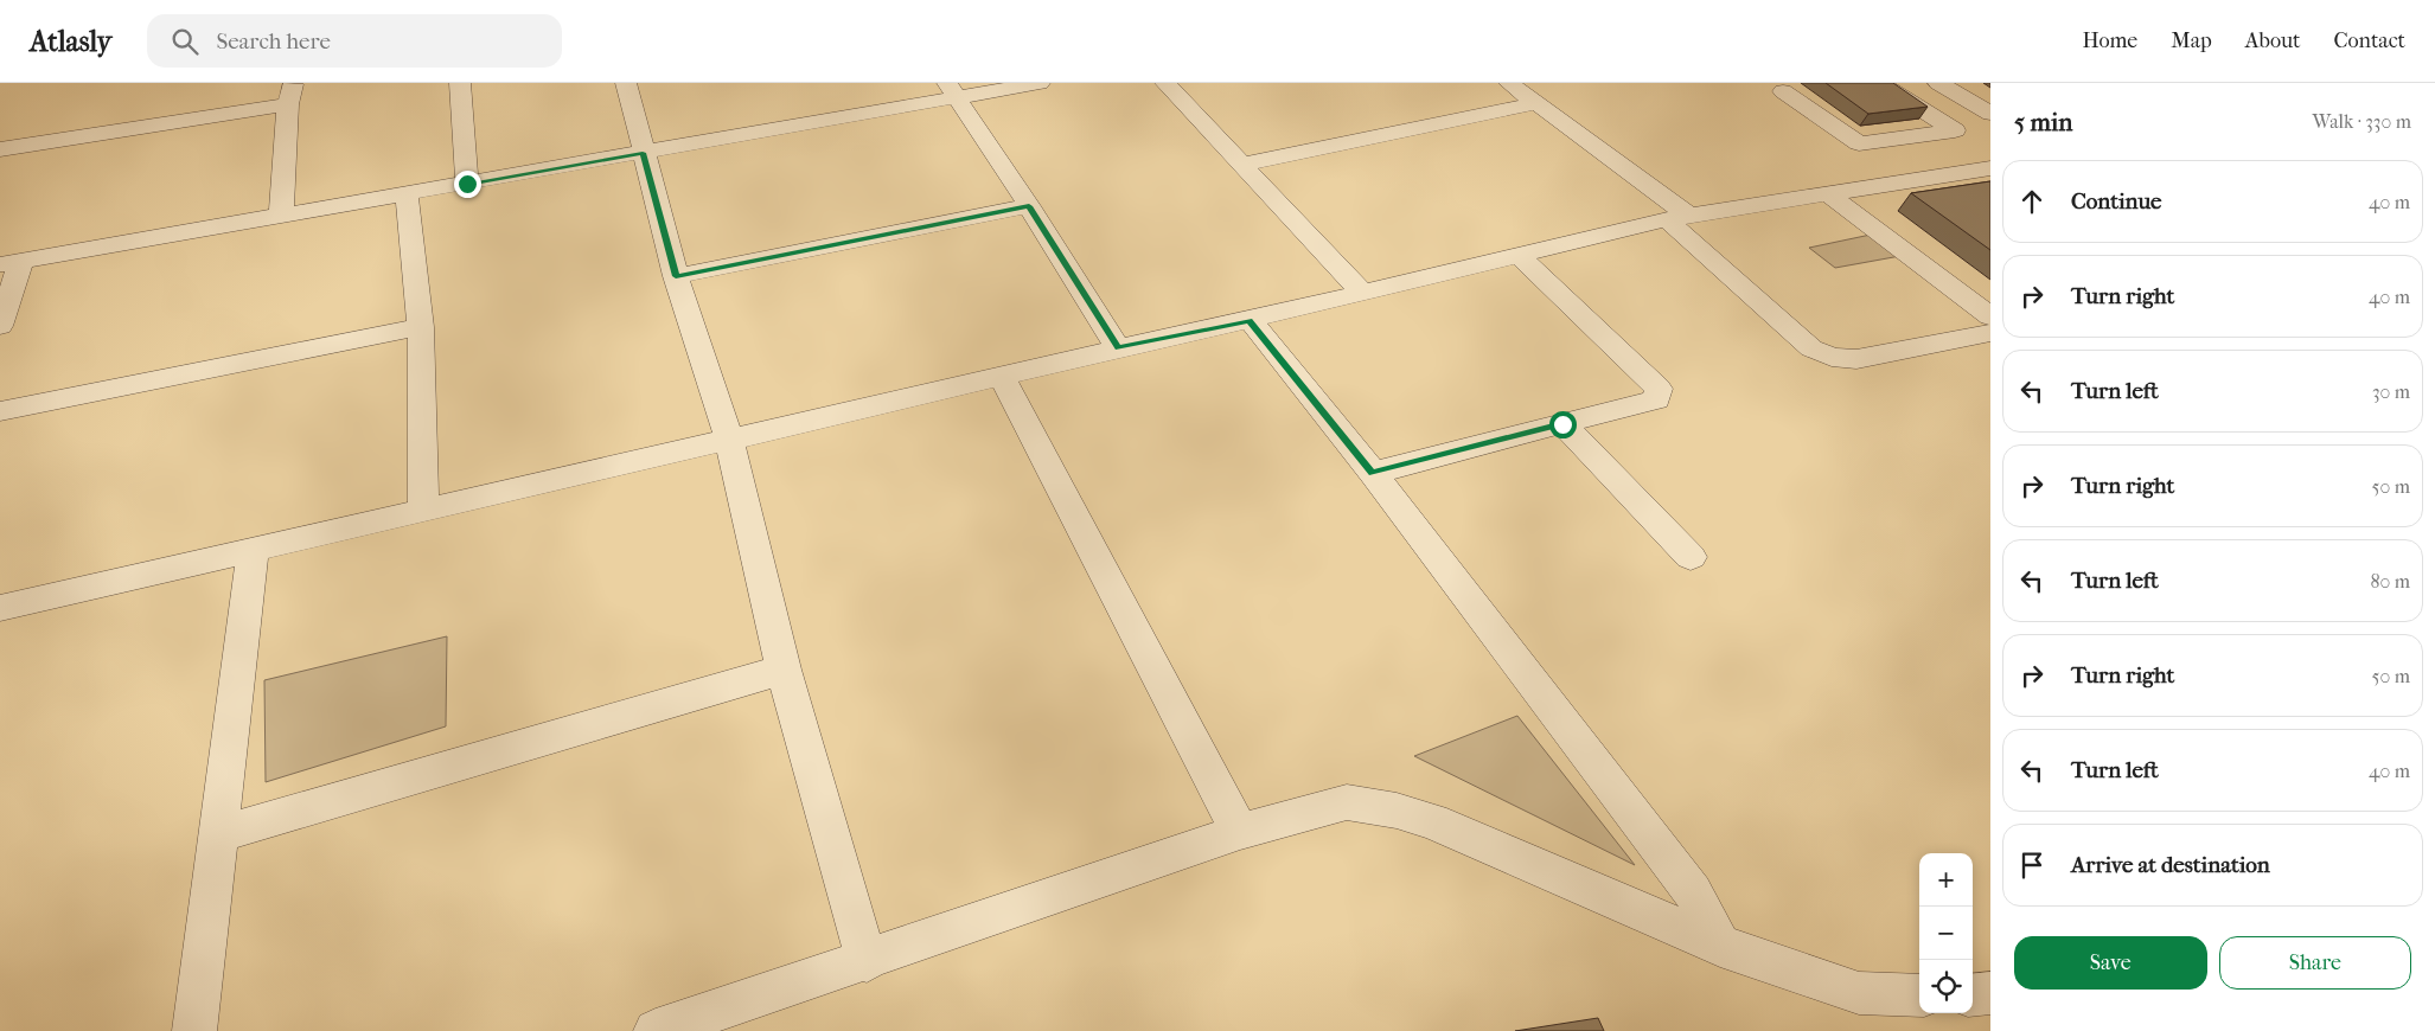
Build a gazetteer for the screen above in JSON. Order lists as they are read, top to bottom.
{
  "page": {
    "header": "Atlasly",
    "search": "Search here",
    "nav": [
      "Home",
      "Map",
      "About",
      "Contact"
    ],
    "heading": ["5 min", "Walk · 330 m"],
    "list": [
      ["Continue", "40 m"],
      ["Turn right", "40 m"],
      ["Turn left", "30 m"],
      ["Turn right", "50 m"],
      ["Turn left", "80 m"],
      ["Turn right", "50 m"],
      ["Turn left", "40 m"],
      "Arrive at destination"
    ],
    "map_buttons": ["+", "−"],
    "buttons": ["Save", "Share"]
  }
}
